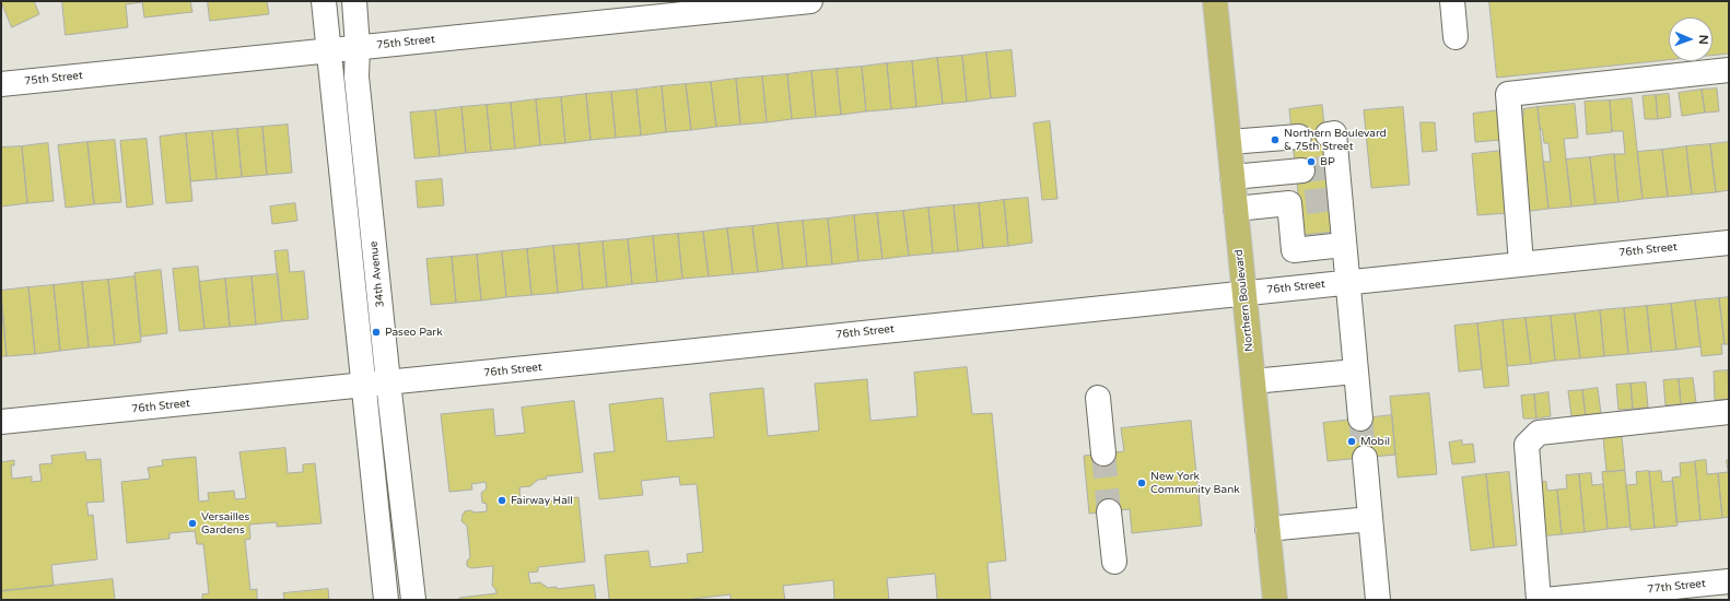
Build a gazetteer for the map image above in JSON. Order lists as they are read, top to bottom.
{
  "streets": {
    "main road": ["Northern Boulevard"],
    "street": [
      "75th Street",
      "76th Street",
      "34th Avenue",
      "77th Street"
    ]
  },
  "crossings": [
    ["75th Street", "34th Avenue"],
    ["76th Street", "34th Avenue"],
    ["76th Street", "Northern Boulevard"]
  ],
  "places": [
    "Northern Boulevard & 75th Street",
    "BP",
    "Paseo Park",
    "Mobil",
    "New York Community Bank",
    "Fairway Hall",
    "Versailles Gardens"
  ],
  "north": "right"
}
